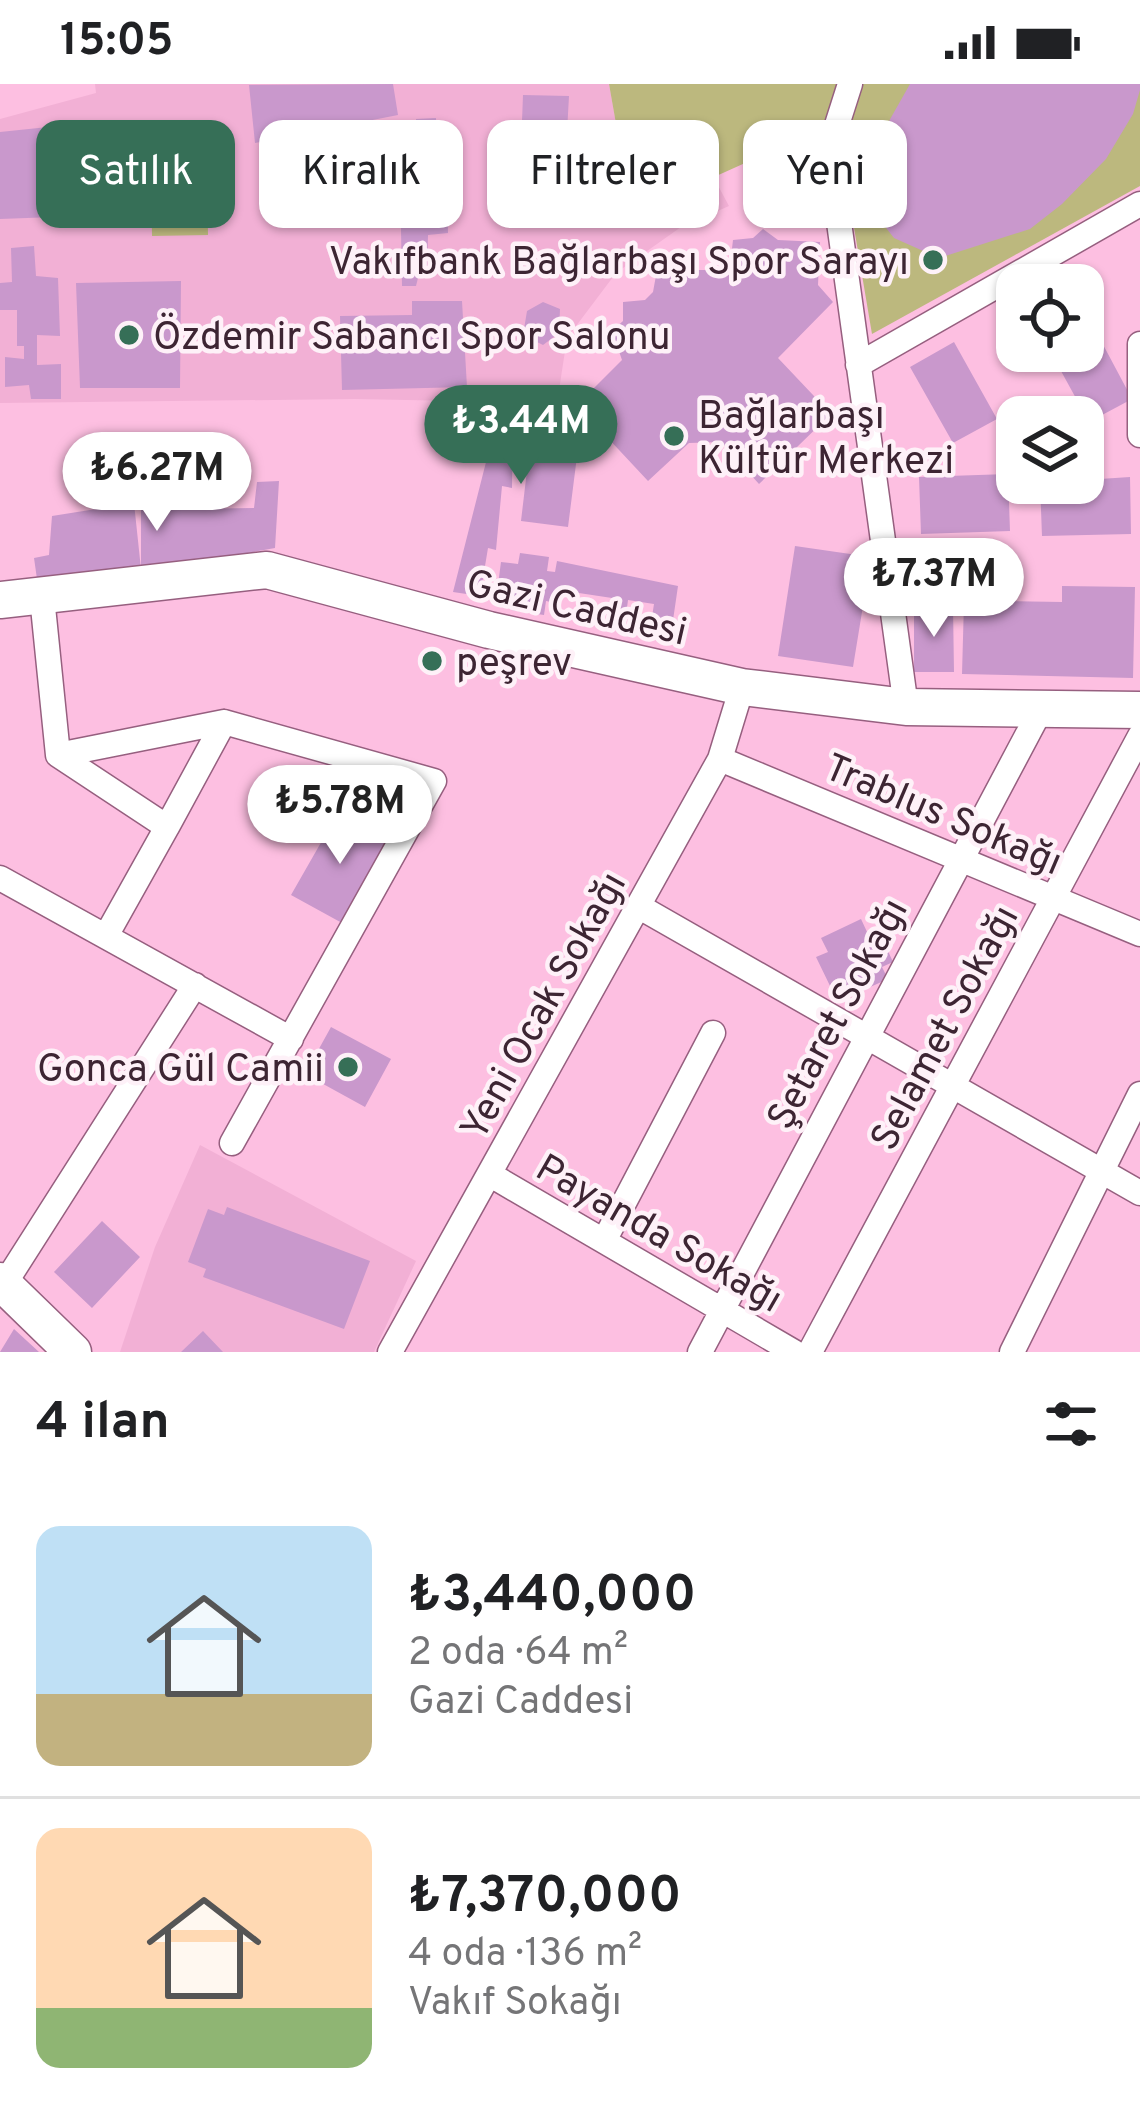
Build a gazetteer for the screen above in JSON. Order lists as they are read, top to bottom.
{
  "streets": {
    "street": [
      "Gazi Caddesi",
      "Trablus Sokağı",
      "Yeni Ocak Sokağı",
      "Şetaret Sokağı",
      "Selamet Sokağı",
      "Payanda Sokağı"
    ]
  },
  "crossings": [
    ["Gazi Caddesi", "Yeni Ocak Sokağı"],
    ["Gazi Caddesi", "Şetaret Sokağı"],
    ["Trablus Sokağı", "Yeni Ocak Sokağı"],
    ["Trablus Sokağı", "Şetaret Sokağı"],
    ["Trablus Sokağı", "Selamet Sokağı"],
    ["Yeni Ocak Sokağı", "Payanda Sokağı"],
    ["Şetaret Sokağı", "Payanda Sokağı"]
  ],
  "places": [
    "Vakıfbank Bağlarbaşı Spor Sarayı",
    "Özdemir Sabancı Spor Salonu",
    "Bağlarbaşı Kültür Merkezi",
    "peşrev",
    "Gonca Gül Camii"
  ],
  "page": {
    "status": "15:05",
    "chip": [
      "Satılık",
      "Kiralık",
      "Filtreler",
      "Yeni"
    ],
    "price": [
      "₺3.44M",
      "₺6.27M",
      "₺7.37M",
      "₺5.78M"
    ],
    "heading": "4 ilan",
    "list": [
      {
        "name": "₺3,440,000",
        "note": "2 oda · 64 m² · Gazi Caddesi"
      },
      {
        "name": "₺7,370,000",
        "note": "4 oda · 136 m² · Vakıf Sokağı"
      }
    ]
  }
}
